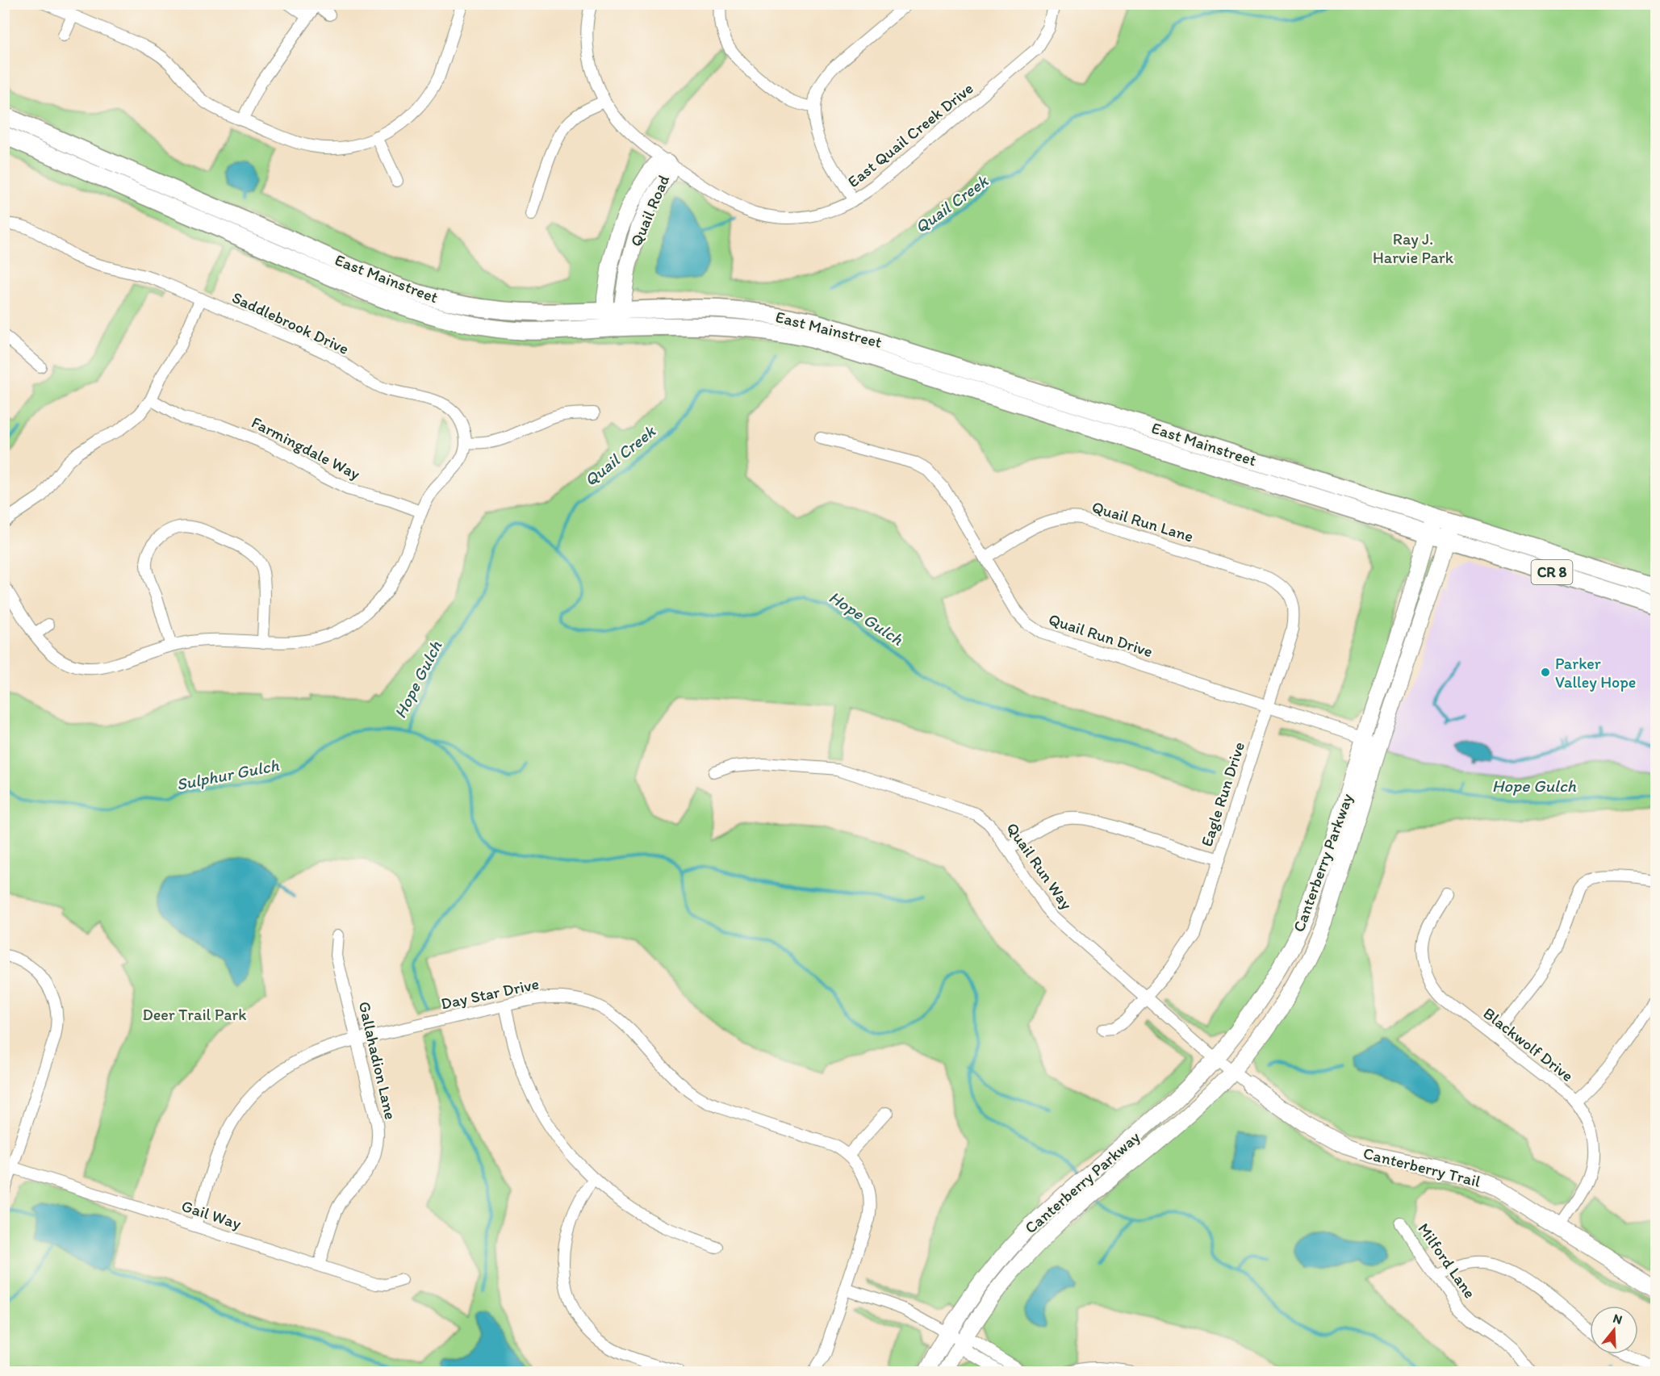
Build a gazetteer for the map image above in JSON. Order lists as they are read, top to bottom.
{
  "streets": {
    "main road": ["East Mainstreet", "CR 8"],
    "street": [
      "East Quail Creek Drive",
      "Quail Road",
      "Saddlebrook Drive",
      "Farmingdale Way",
      "Quail Run Lane",
      "Quail Run Drive",
      "Eagle Run Drive",
      "Canterberry Parkway",
      "Quail Run Way",
      "Day Star Drive",
      "Blackwolf Drive",
      "Gallahadion Lane",
      "Canterberry Trail",
      "Gail Way",
      "Milford Lane"
    ]
  },
  "crossings": [
    ["East Quail Creek Drive", "Quail Road"],
    ["Quail Road", "East Mainstreet"],
    ["East Mainstreet", "Canterberry Parkway"],
    ["Quail Run Lane", "Quail Run Drive"],
    ["Quail Run Lane", "Eagle Run Drive"],
    ["Quail Run Drive", "Eagle Run Drive"],
    ["Quail Run Drive", "Canterberry Parkway"],
    ["Eagle Run Drive", "Quail Run Way"],
    ["Canterberry Parkway", "Quail Run Way"],
    ["Canterberry Parkway", "Canterberry Trail"],
    ["Quail Run Way", "Canterberry Trail"],
    ["Day Star Drive", "Gallahadion Lane"],
    ["Day Star Drive", "Gail Way"],
    ["Blackwolf Drive", "Canterberry Trail"],
    ["Gallahadion Lane", "Gail Way"]
  ],
  "water": ["Quail Creek", "Hope Gulch", "Sulphur Gulch"],
  "parks": ["Ray J. Harvie Park", "Deer Trail Park"],
  "places": ["Parker Valley Hope"],
  "north": "top"
}
